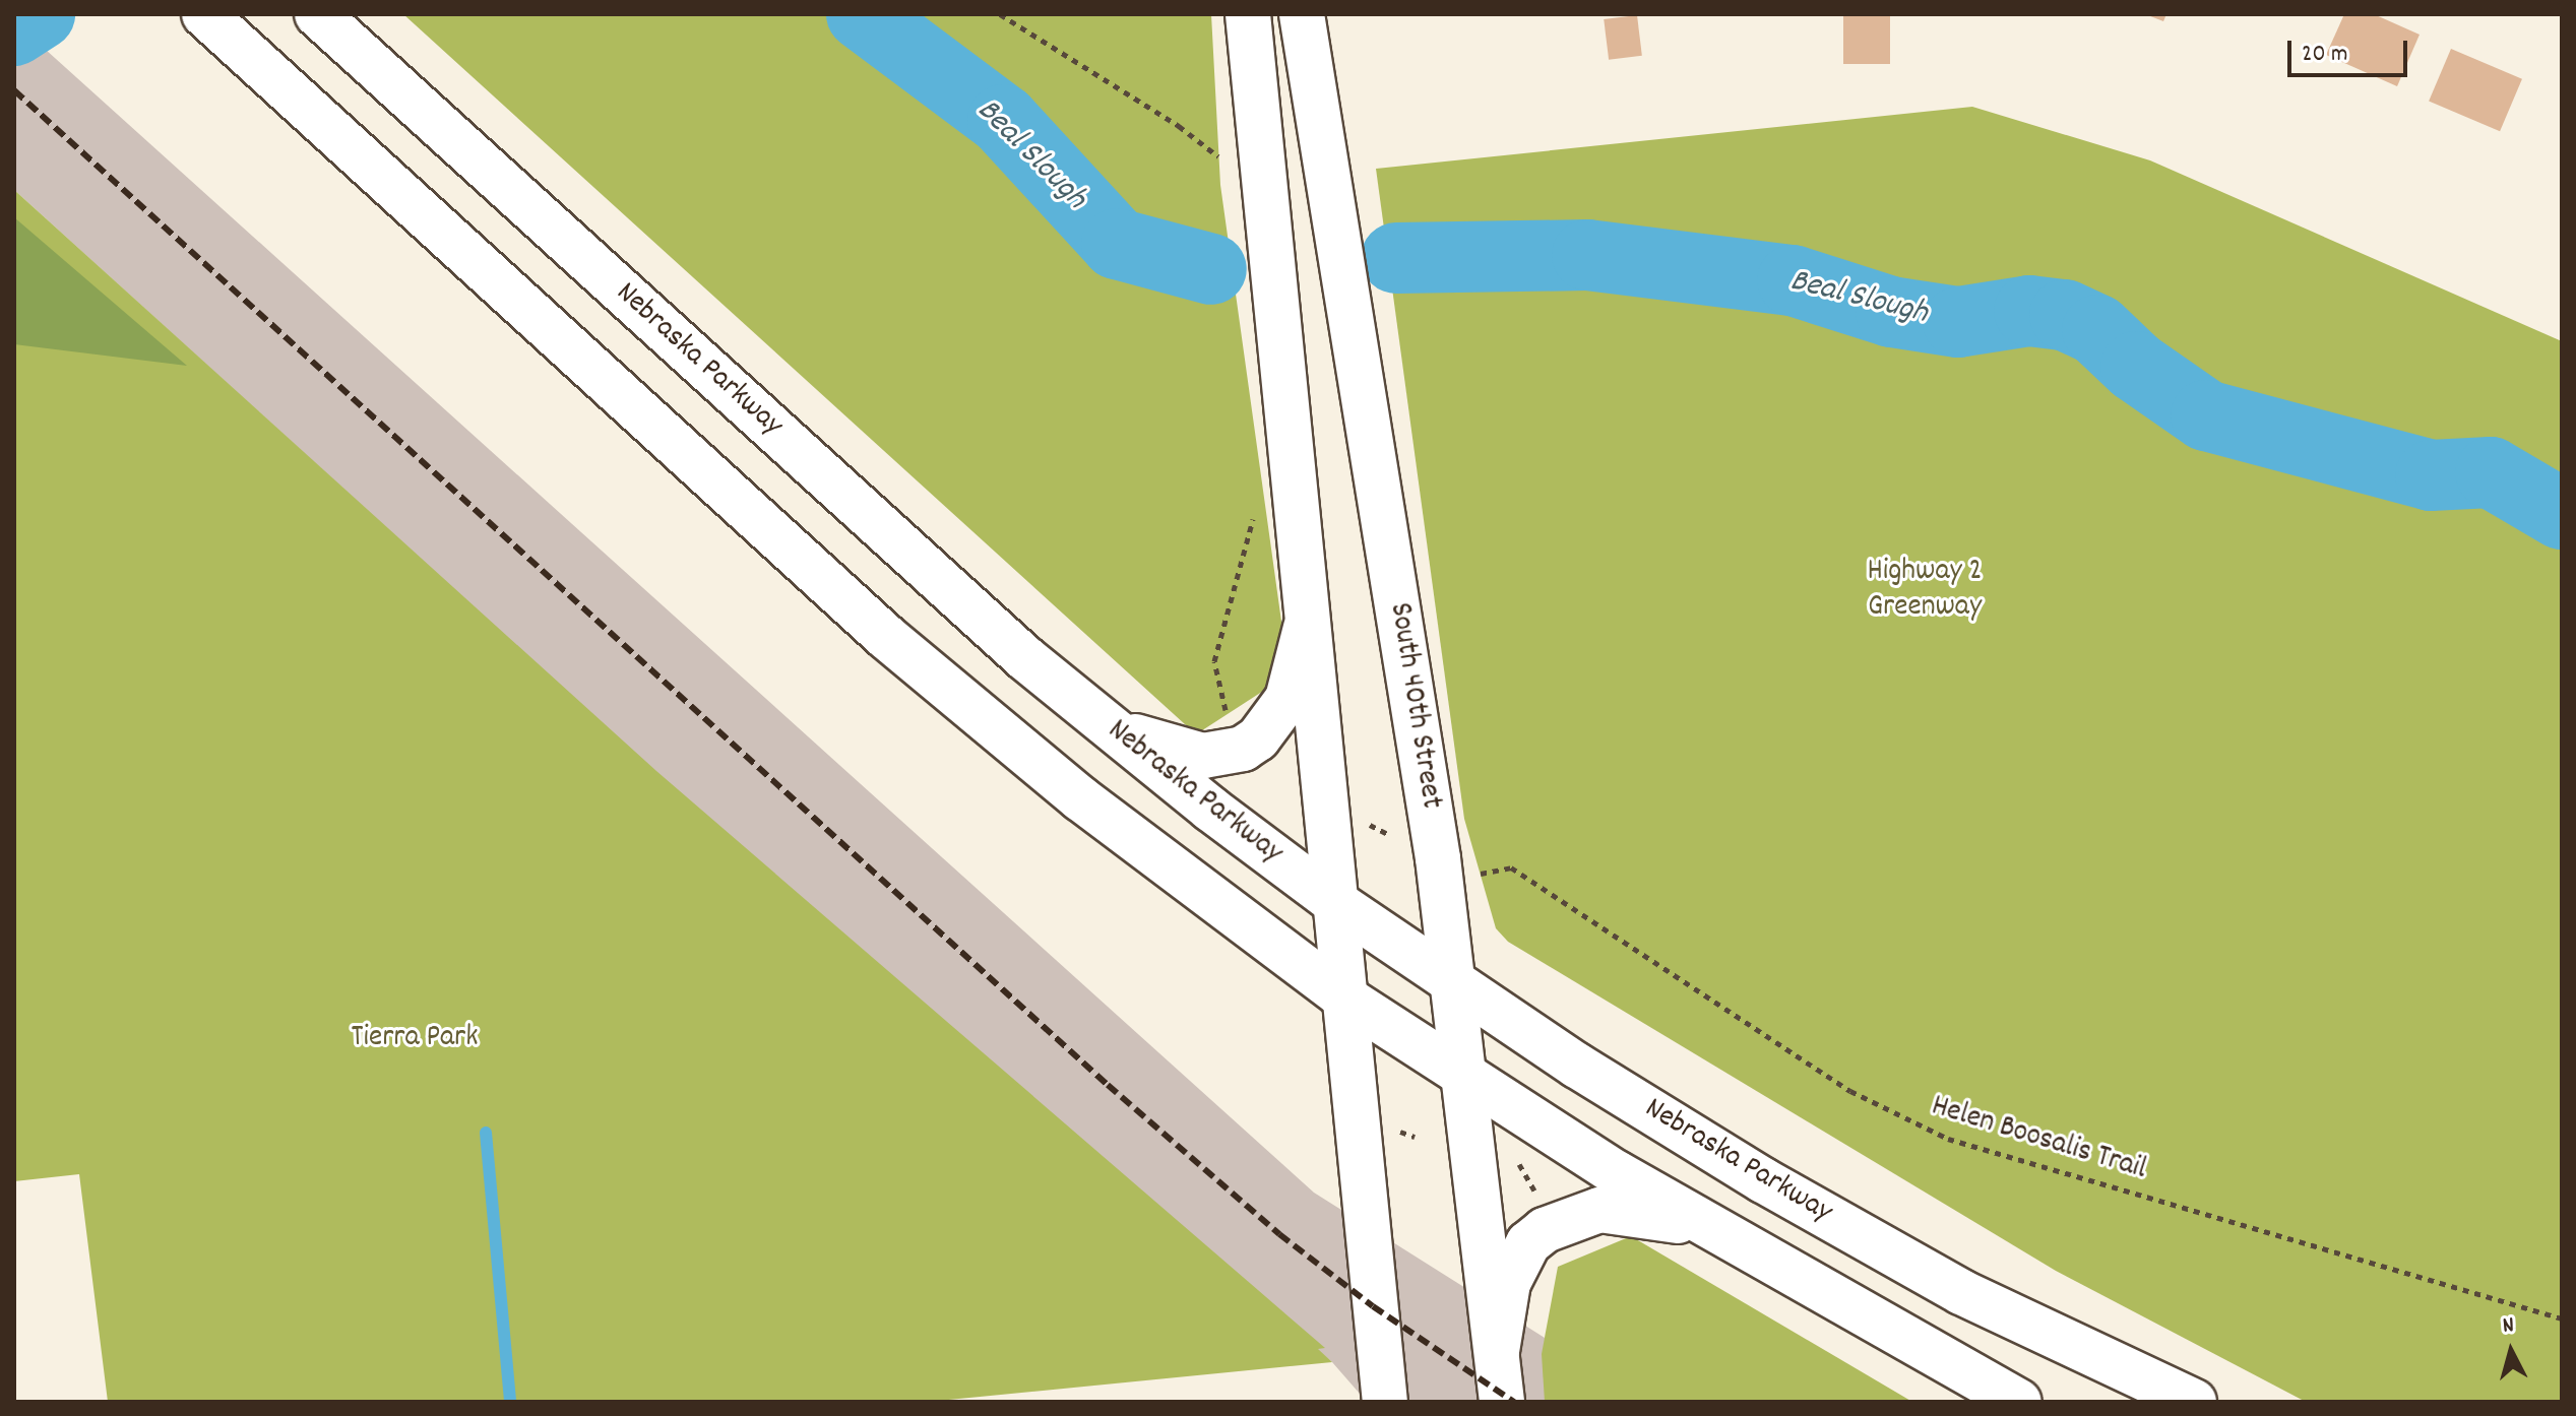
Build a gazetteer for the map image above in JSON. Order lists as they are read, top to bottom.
{
  "streets": {
    "main road": ["Nebraska Parkway", "South 40th Street"],
    "path": ["Helen Boosalis Trail"]
  },
  "crossings": [
    ["Nebraska Parkway", "South 40th Street"]
  ],
  "water": ["Beal Slough"],
  "parks": ["Highway 2 Greenway", "Tierra Park"],
  "scale_bar": "20 m",
  "north": "top"
}
